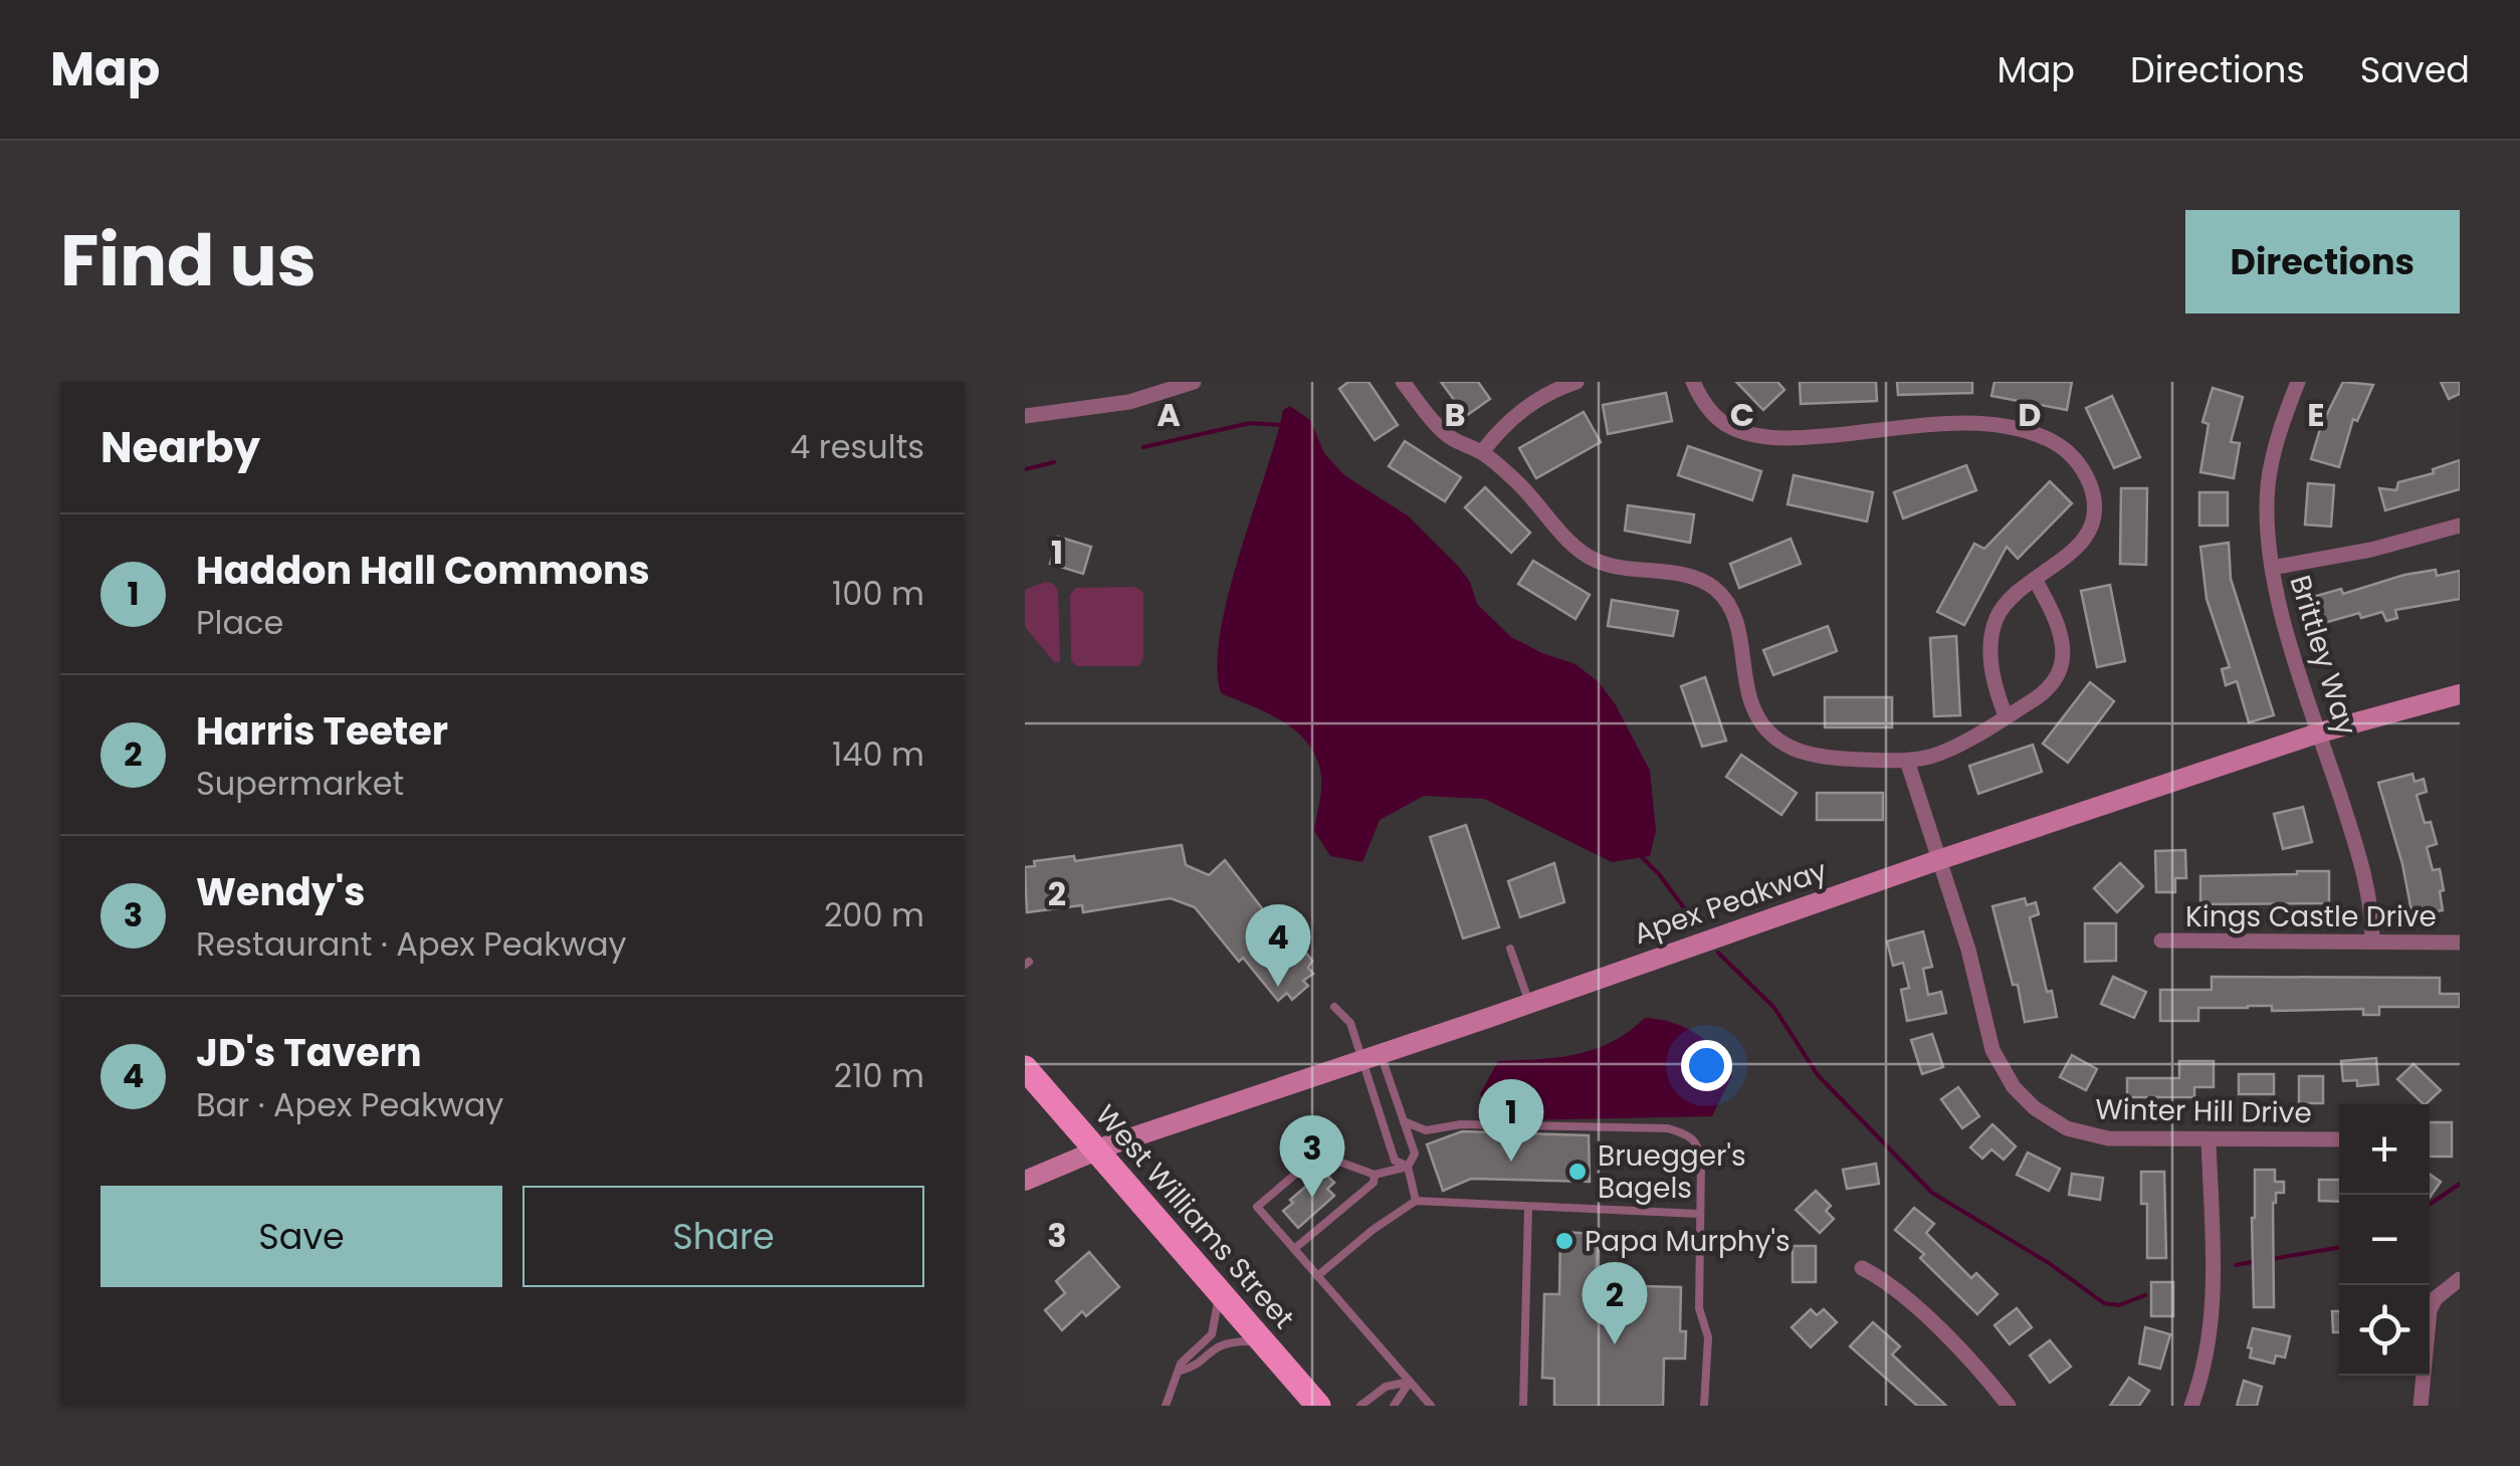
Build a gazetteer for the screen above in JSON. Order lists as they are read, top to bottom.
{
  "streets": {
    "main road": ["Apex Peakway", "West Williams Street"],
    "street": ["Brittley Way", "Kings Castle Drive", "Winter Hill Drive"]
  },
  "crossings": [
    ["Brittley Way", "Apex Peakway"],
    ["Brittley Way", "Kings Castle Drive"],
    ["Apex Peakway", "Winter Hill Drive"],
    ["Apex Peakway", "West Williams Street"]
  ],
  "places": ["Bruegger's Bagels", "Papa Murphy's"],
  "page": {
    "header": "Map",
    "nav": ["Map", "Directions", "Saved"],
    "title": "Find us",
    "buttons": [
      "Directions",
      ["Save", "Share"]
    ],
    "heading": ["Nearby", "4 results"],
    "list": [
      {
        "mark": "1",
        "name": "Haddon Hall Commons",
        "note": "Place",
        "value": "100 m"
      },
      {
        "mark": "2",
        "name": "Harris Teeter",
        "note": "Supermarket",
        "value": "140 m"
      },
      {
        "mark": "3",
        "name": "Wendy's",
        "note": "Restaurant · Apex Peakway",
        "value": "200 m"
      },
      {
        "mark": "4",
        "name": "JD's Tavern",
        "note": "Bar · Apex Peakway",
        "value": "210 m"
      }
    ],
    "pins": [
      "4",
      "1",
      "3",
      "2"
    ],
    "map_buttons": ["+", "−"]
  },
  "grid": {
    "columns": [
      "A",
      "B",
      "C",
      "D",
      "E"
    ],
    "rows": ["1", "2", "3"]
  }
}
